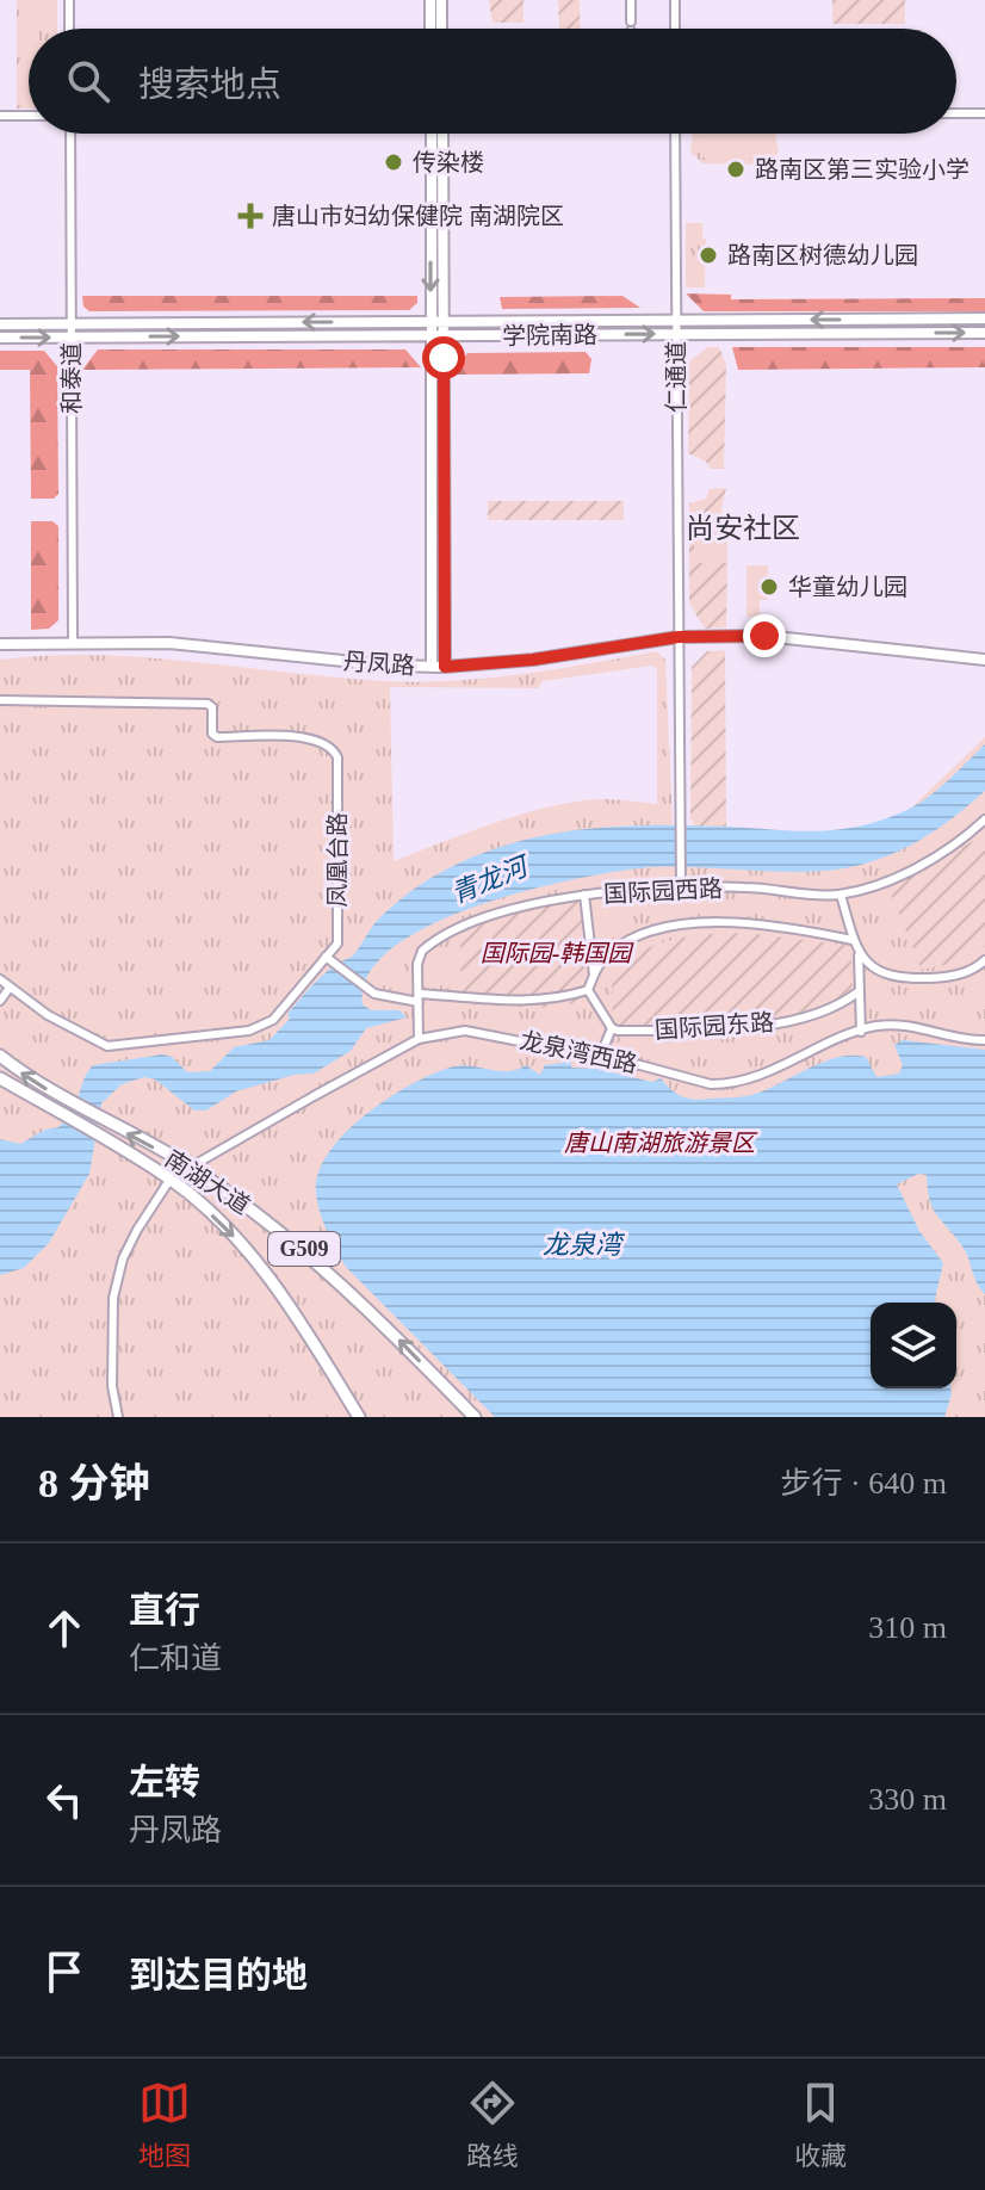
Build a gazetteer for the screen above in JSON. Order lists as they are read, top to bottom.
{
  "streets": {
    "highway": ["南湖大道", "G509"],
    "main road": ["学院南路", "丹凤路"],
    "street": [
      "仁通道",
      "和泰道",
      "凤凰台路",
      "国际园西路",
      "国际园东路",
      "龙泉湾西路"
    ]
  },
  "crossings": [
    ["学院南路", "仁通道"],
    ["学院南路", "和泰道"],
    ["仁通道", "丹凤路"],
    ["仁通道", "国际园西路"],
    ["和泰道", "丹凤路"],
    ["国际园西路", "龙泉湾西路"],
    ["龙泉湾西路", "南湖大道"]
  ],
  "districts": ["尚安社区"],
  "water": ["青龙河", "龙泉湾"],
  "parks": ["国际园-韩国园", "唐山南湖旅游景区"],
  "places": {
    "other": [
      "传染楼",
      "路南区第三实验小学",
      "路南区树德幼儿园",
      "华童幼儿园"
    ],
    "health": ["唐山市妇幼保健院 南湖院区"]
  },
  "page": {
    "search": "搜索地点",
    "heading": ["8 分钟", "步行 · 640 m"],
    "list": [
      ["直行", "仁和道", "310 m"],
      ["左转", "丹凤路", "330 m"],
      "到达目的地"
    ],
    "nav": ["地图", "路线", "收藏"]
  }
}
